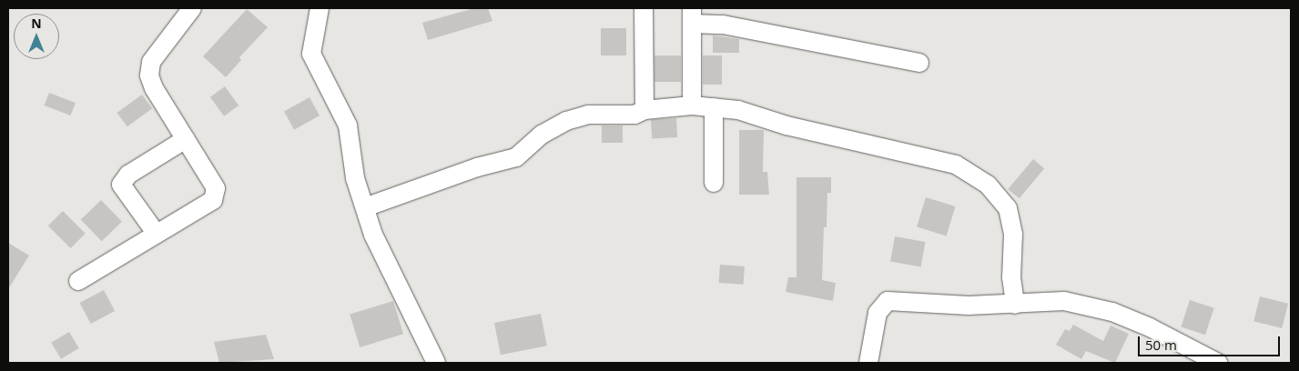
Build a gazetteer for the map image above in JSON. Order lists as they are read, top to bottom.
{
  "scale_bar": "50 m",
  "north": "top"
}
